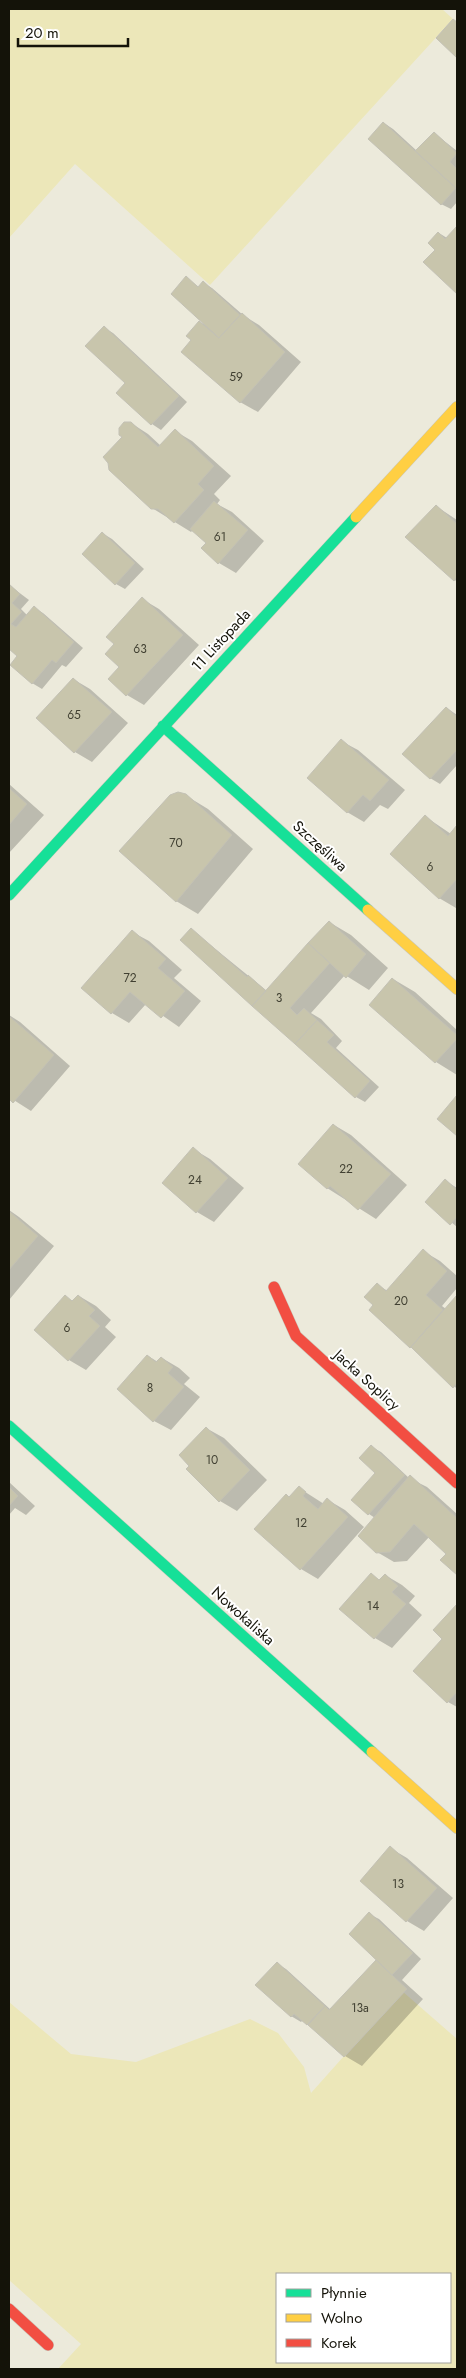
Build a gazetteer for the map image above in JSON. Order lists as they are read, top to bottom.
{
  "streets": {
    "street": [
      "11 Listopada",
      "Szczęśliwa",
      "Jacka Soplicy",
      "Nowokaliska"
    ]
  },
  "crossings": [
    ["11 Listopada", "Szczęśliwa"]
  ],
  "house_numbers": [
    "59",
    "61",
    "63",
    "65",
    "70",
    "6",
    "72",
    "3",
    "22",
    "24",
    "20",
    "6",
    "8",
    "10",
    "12",
    "14",
    "13",
    "13a"
  ],
  "legend": ["Płynnie", "Wolno", "Korek"],
  "scale_bar": "20 m"
}
